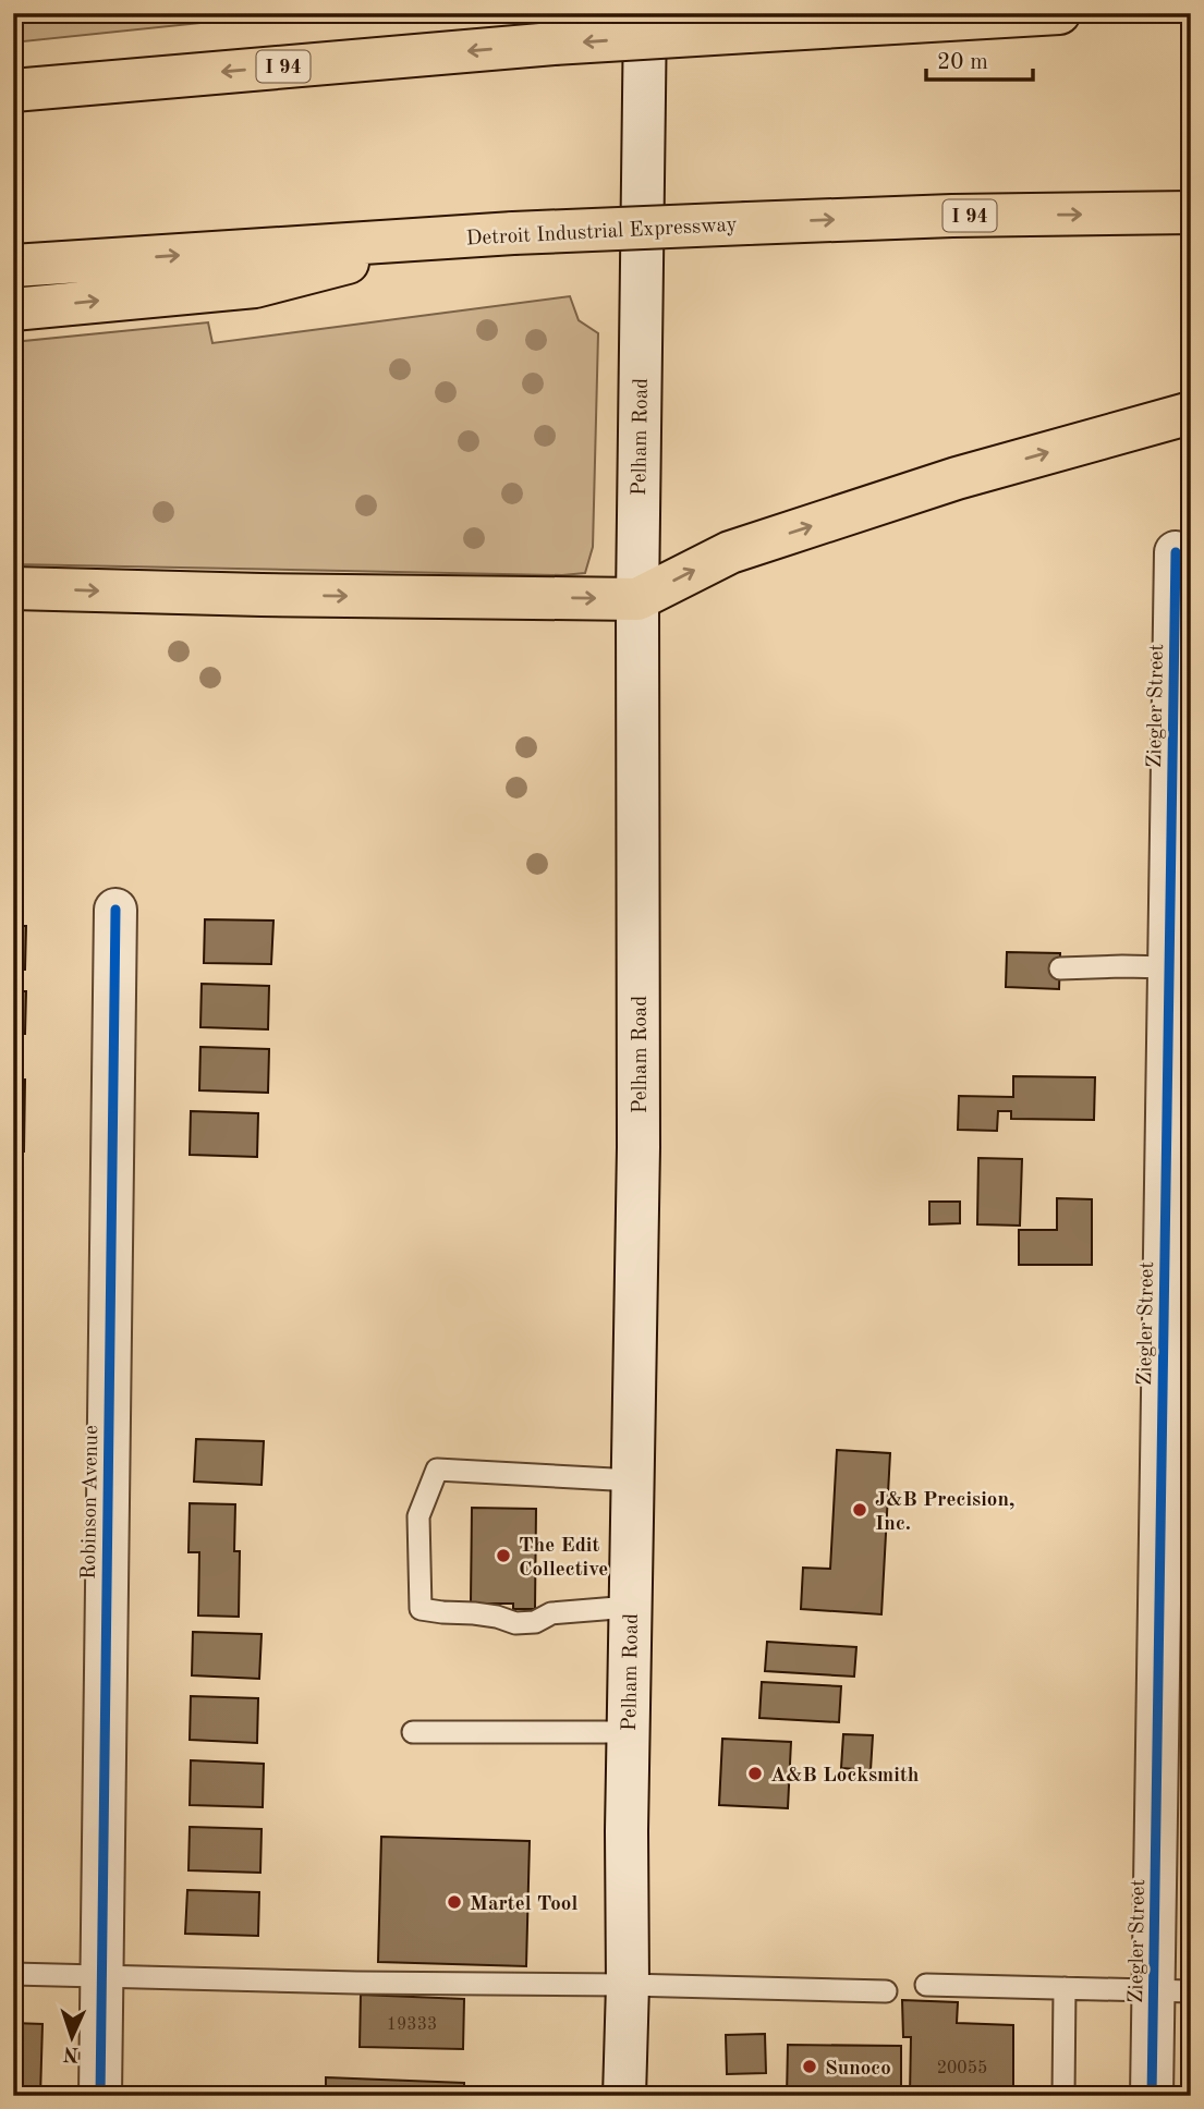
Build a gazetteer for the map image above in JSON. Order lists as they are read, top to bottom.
{
  "streets": {
    "highway": ["I 94", "Detroit Industrial Expressway"],
    "street": ["Pelham Road", "Ziegler Street", "Robinson Avenue"]
  },
  "places": [
    "J&B Precision, Inc.",
    "The Edit Collective",
    "A&B Locksmith",
    "Martel Tool",
    "Sunoco"
  ],
  "house_numbers": ["19333", "20055"],
  "scale_bar": "20 m",
  "north": "bottom"
}
